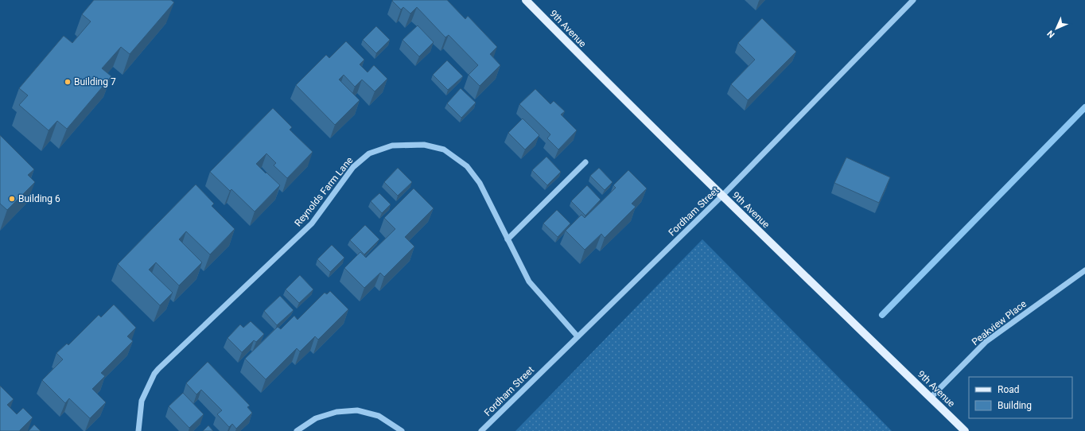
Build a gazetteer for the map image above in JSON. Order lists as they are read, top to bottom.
{
  "streets": {
    "main road": ["9th Avenue"],
    "street": ["Reynolds Farm Lane", "Fordham Street", "Peakview Place"]
  },
  "crossings": [
    ["9th Avenue", "Fordham Street"],
    ["9th Avenue", "Peakview Place"],
    ["Reynolds Farm Lane", "Fordham Street"]
  ],
  "places": ["Building 7", "Building 6"],
  "legend": ["Road", "Building"],
  "north": "bottom left"
}
